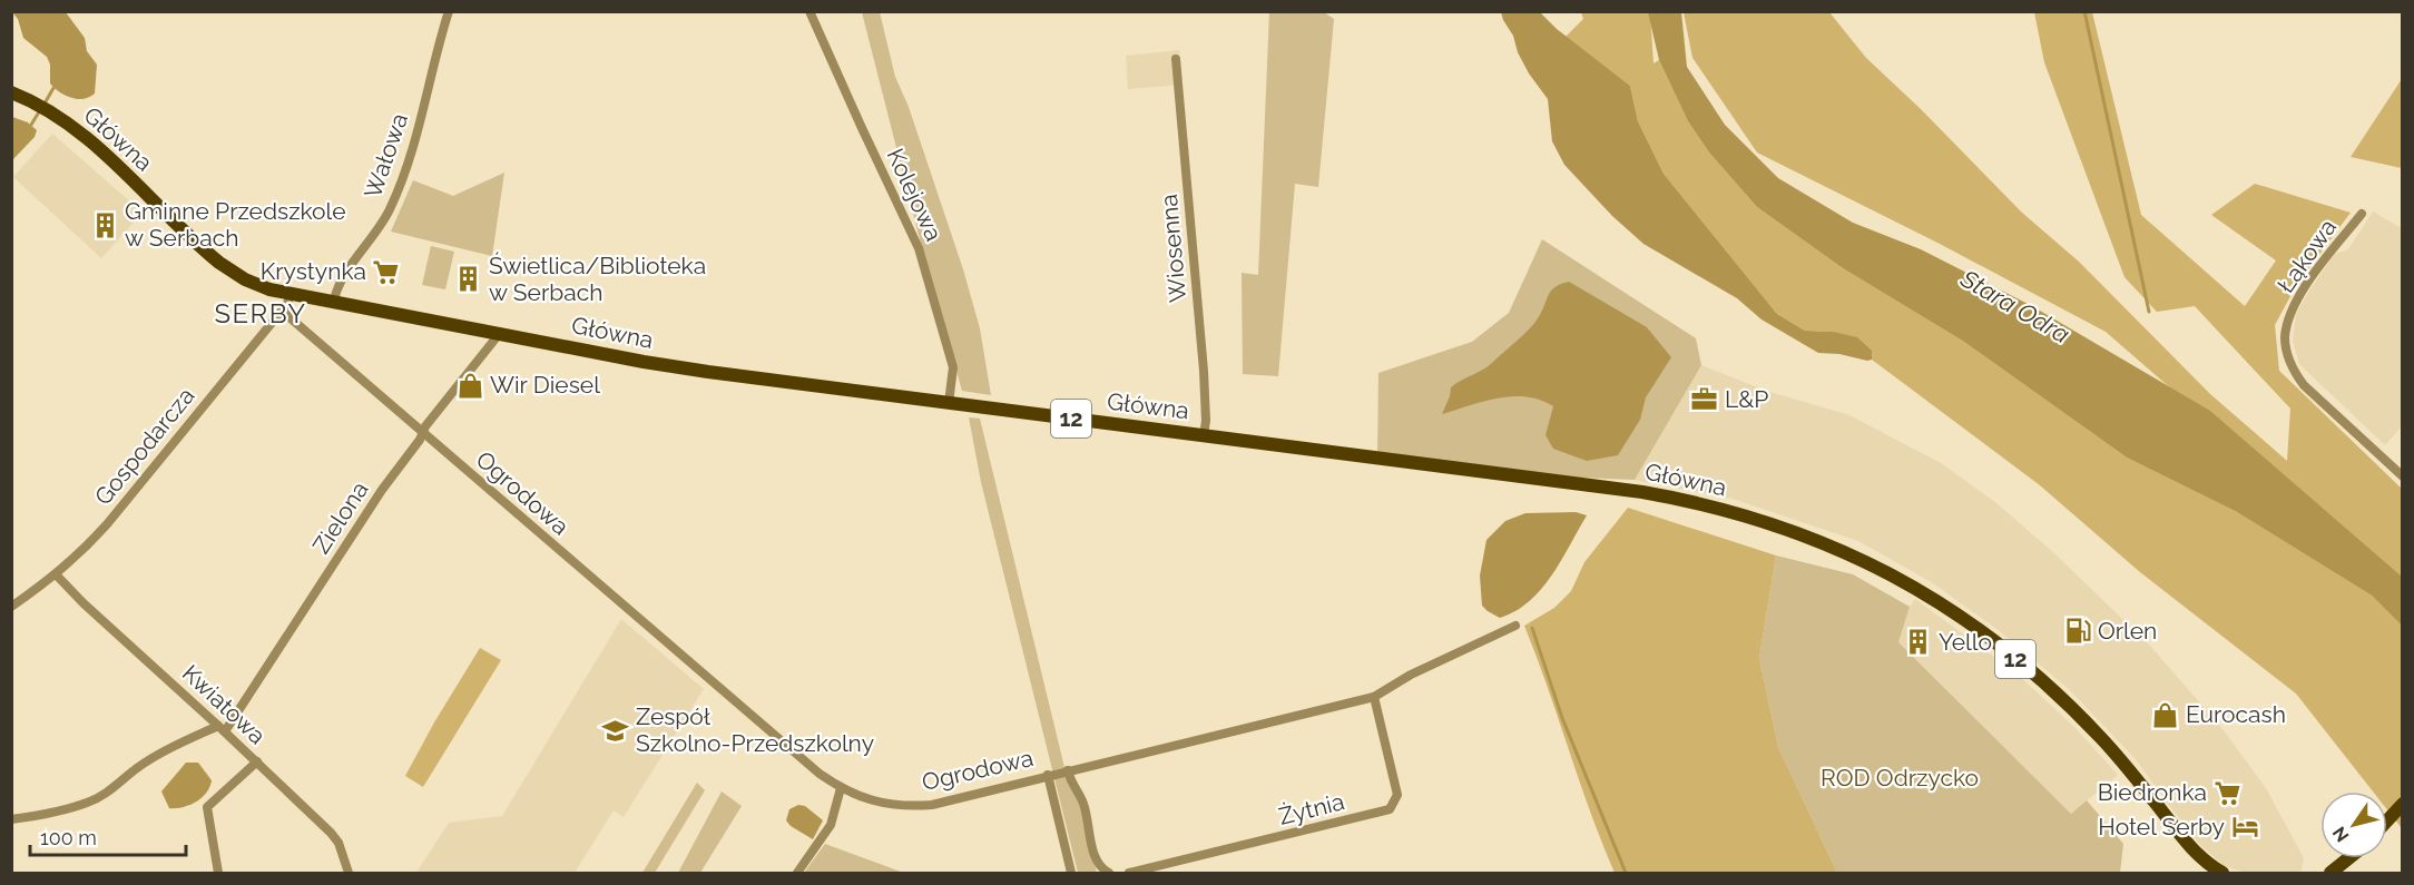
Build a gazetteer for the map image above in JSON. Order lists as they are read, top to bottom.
{
  "streets": {
    "main road": ["Główna", "12"],
    "street": [
      "Wałowa",
      "Kolejowa",
      "Wiosenna",
      "Łąkowa",
      "Gospodarcza",
      "Ogrodowa",
      "Zielona",
      "Kwiatowa",
      "Żytnia"
    ]
  },
  "crossings": [
    ["Główna", "Wałowa"],
    ["Główna", "Kolejowa"],
    ["Główna", "Wiosenna"],
    ["Główna", "Gospodarcza"],
    ["Główna", "Zielona"],
    ["Gospodarcza", "Ogrodowa"],
    ["Gospodarcza", "Kwiatowa"],
    ["Ogrodowa", "Zielona"],
    ["Ogrodowa", "Żytnia"],
    ["Zielona", "Kwiatowa"]
  ],
  "districts": ["SERBY"],
  "water": ["Stara Odra"],
  "parks": ["ROD Odrzycko"],
  "places": {
    "building": ["Gminne Przedszkole w Serbach", "Świetlica/Biblioteka w Serbach", "Yello"],
    "supermarket": ["Krystynka", "Biedronka"],
    "shop": ["Wir Diesel", "Eurocash"],
    "office": ["L&P"],
    "fuel station": ["Orlen"],
    "school or university": ["Zespół Szkolno-Przedszkolny"],
    "hotel": ["Hotel Serby"]
  },
  "scale_bar": "100 m",
  "north": "bottom left"
}
